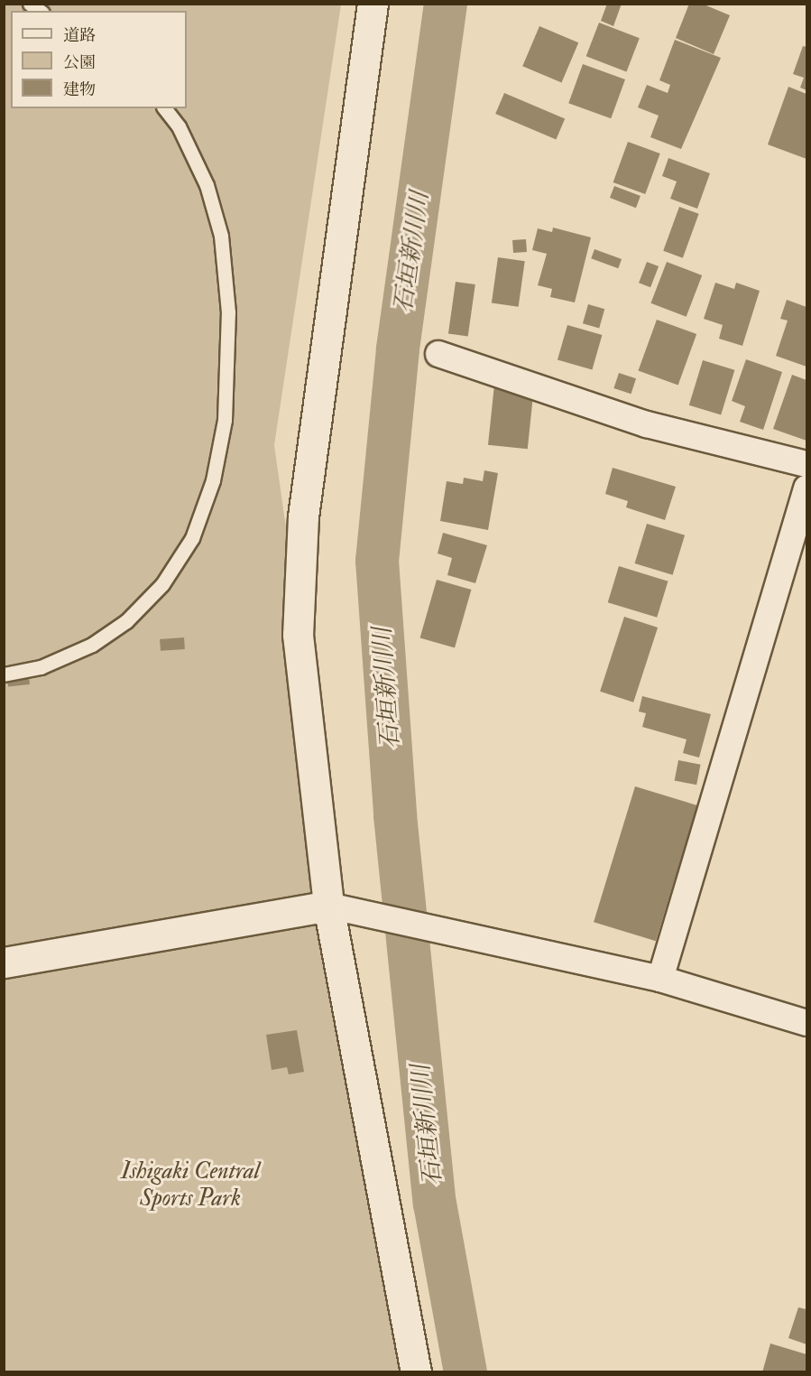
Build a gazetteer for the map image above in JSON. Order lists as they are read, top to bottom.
{
  "water": ["石垣新川川"],
  "parks": ["Ishigaki Central Sports Park"],
  "legend": ["道路", "公園", "建物"]
}
